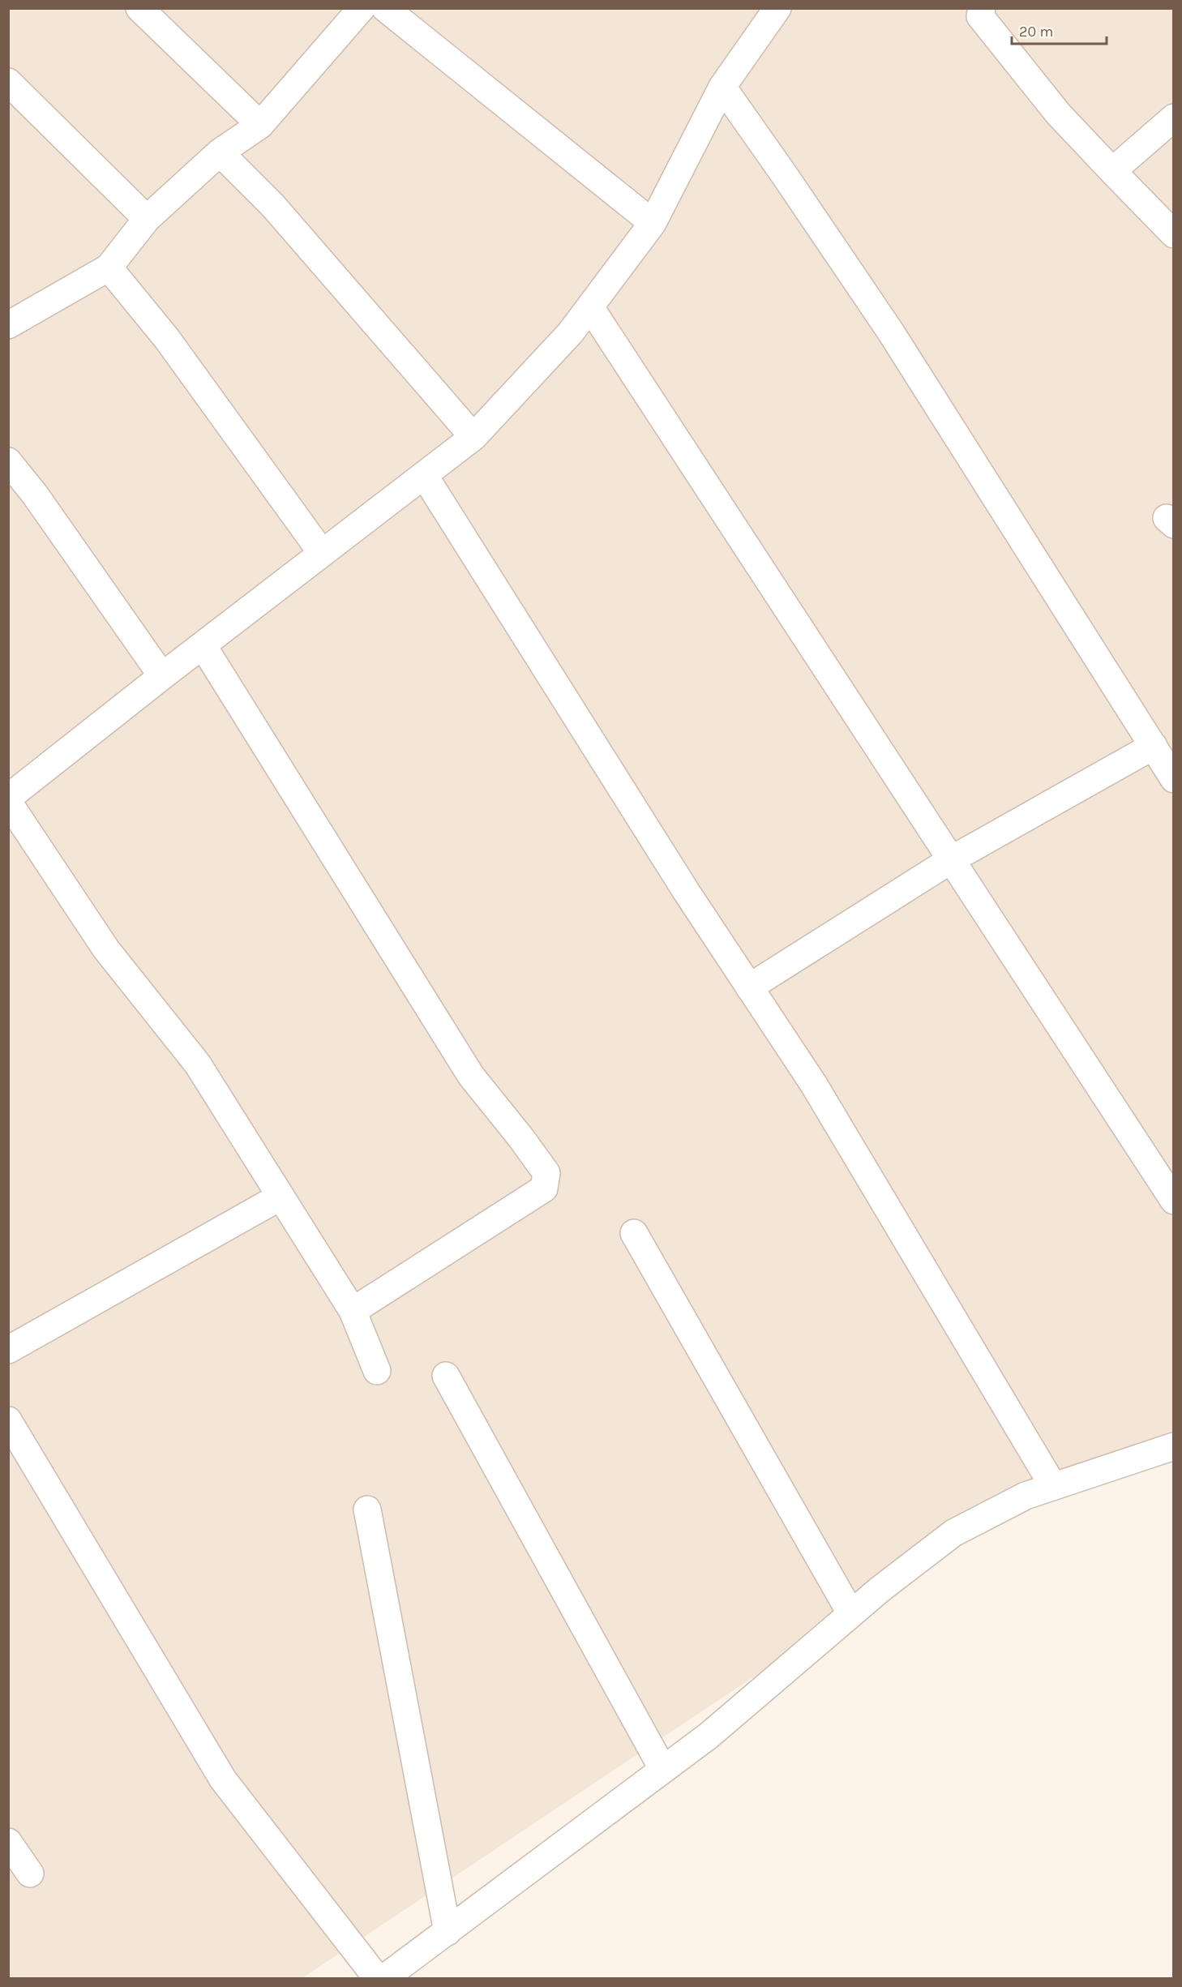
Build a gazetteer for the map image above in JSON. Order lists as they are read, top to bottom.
{
  "scale_bar": "20 m"
}
